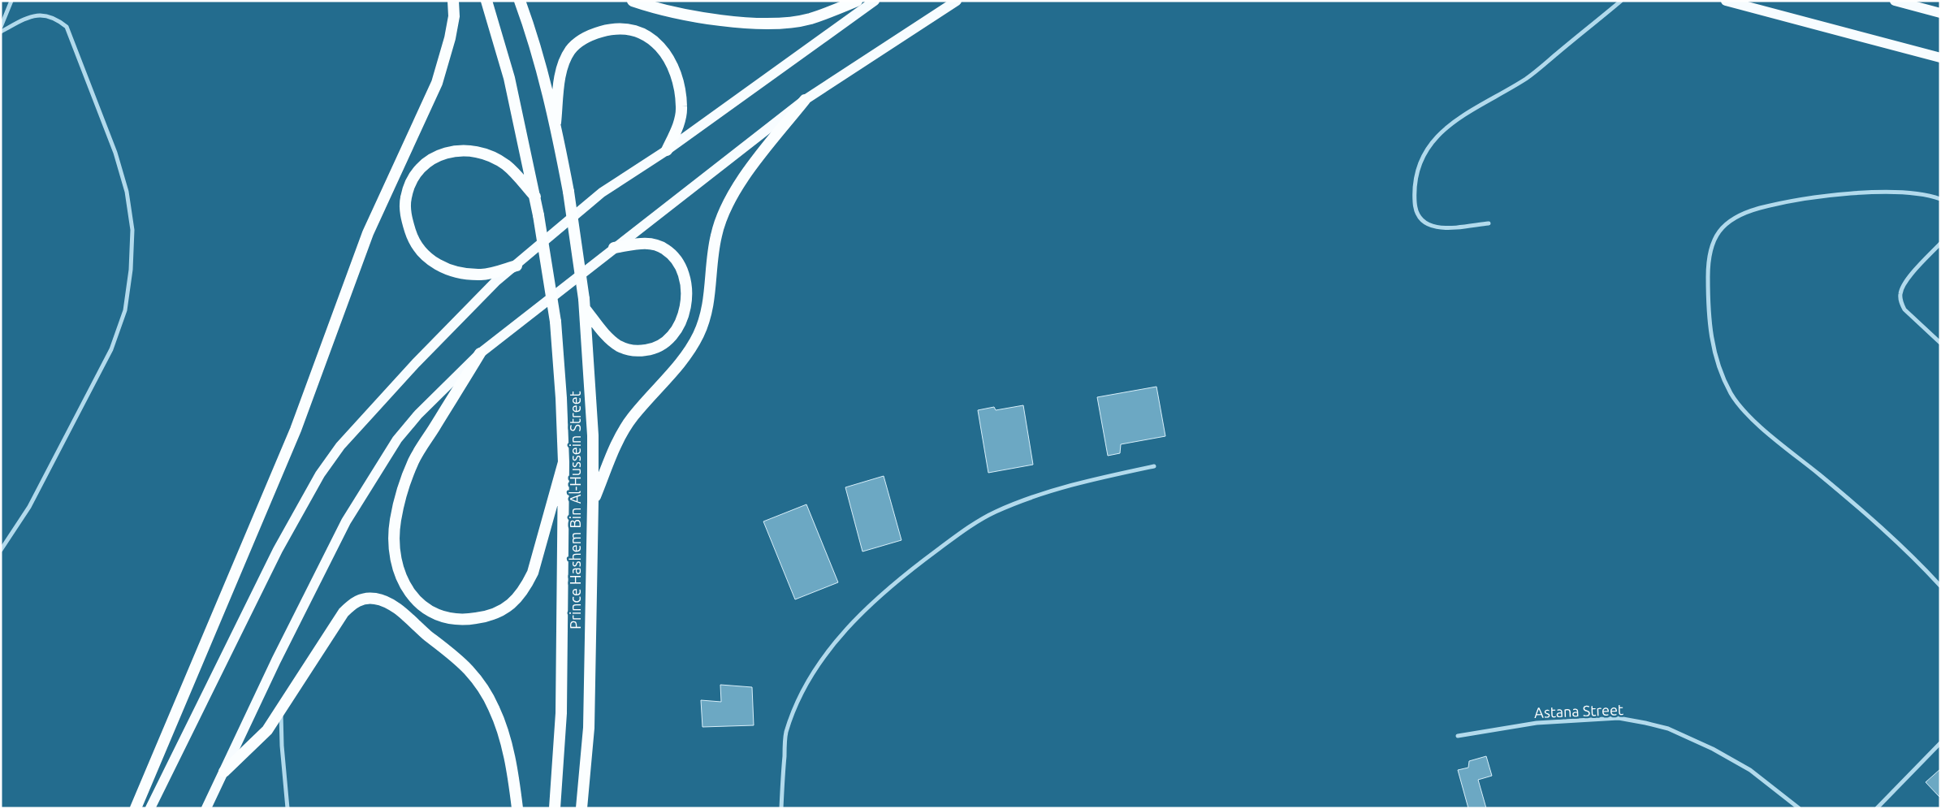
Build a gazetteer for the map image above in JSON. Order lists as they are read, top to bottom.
{
  "streets": {
    "highway": ["Prince Hashem Bin Al-Hussein Street"],
    "street": ["Astana Street"]
  }
}
